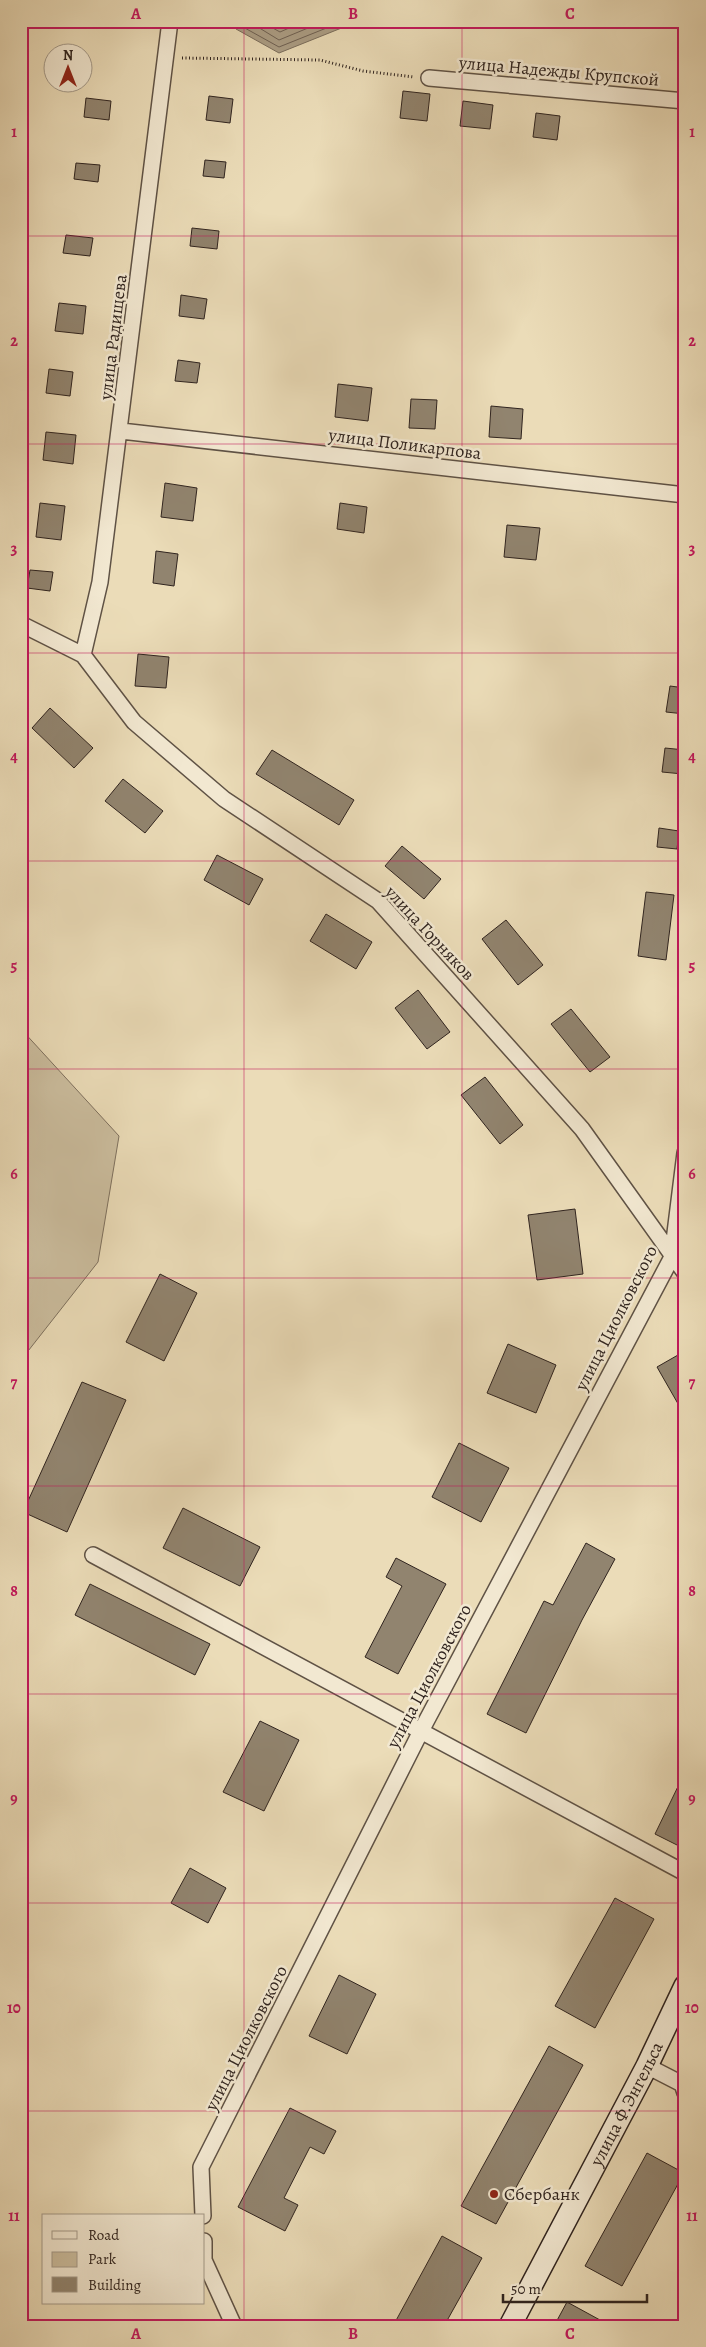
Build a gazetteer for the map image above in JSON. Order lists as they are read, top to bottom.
{
  "streets": {
    "street": [
      "улица Надежды Крупской",
      "улица Радищева",
      "улица Поликарпова",
      "улица Горняков",
      "улица Циолковского",
      "улица Ф.Энгельса"
    ]
  },
  "crossings": [
    ["улица Радищева", "улица Поликарпова"],
    ["улица Радищева", "улица Горняков"],
    ["улица Горняков", "улица Циолковского"]
  ],
  "places": ["Сбербанк"],
  "legend": ["Road", "Park", "Building"],
  "scale_bar": "50 m",
  "north": "top",
  "grid": {
    "columns": ["A", "B", "C"],
    "rows": [
      "1",
      "2",
      "3",
      "4",
      "5",
      "6",
      "7",
      "8",
      "9",
      "10",
      "11"
    ]
  }
}
